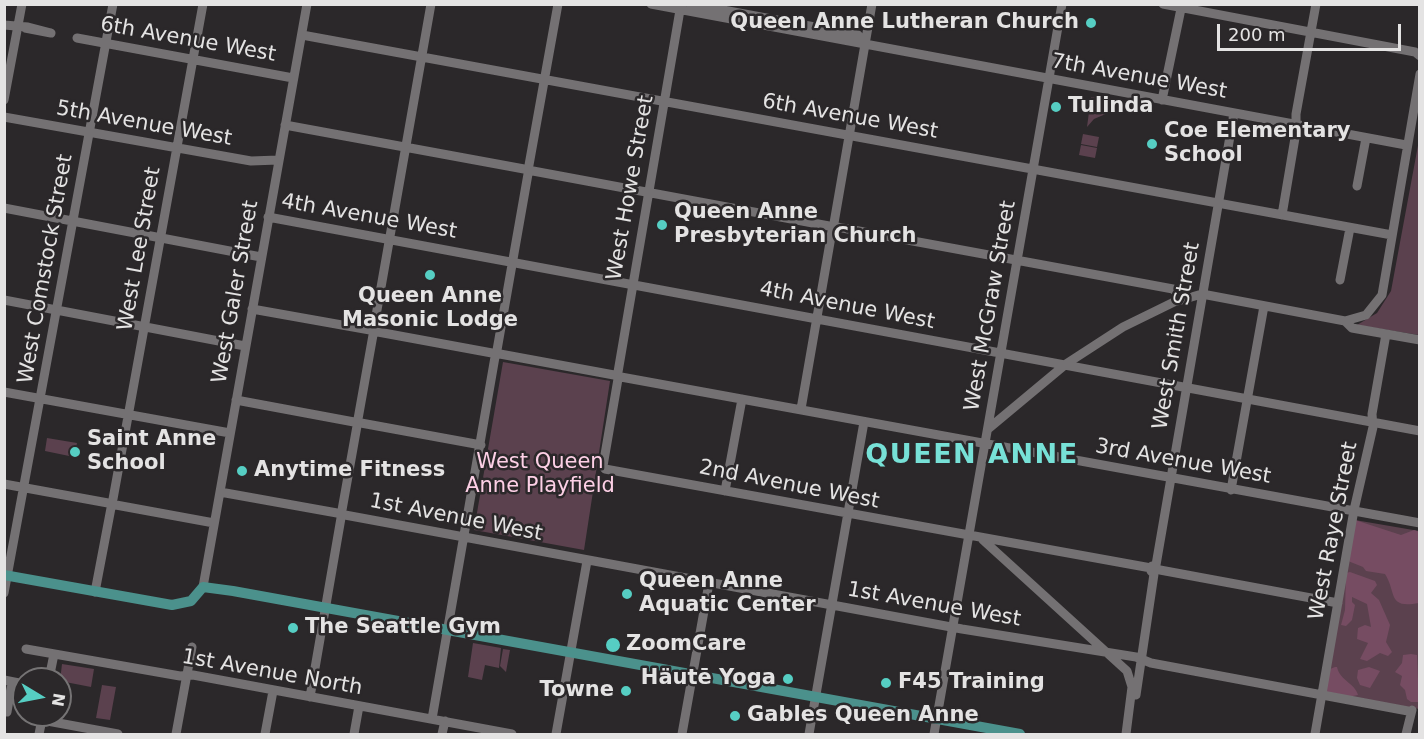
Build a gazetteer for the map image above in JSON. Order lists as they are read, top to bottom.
{
  "streets": {
    "street": [
      "6th Avenue West",
      "7th Avenue West",
      "5th Avenue West",
      "West Howe Street",
      "4th Avenue West",
      "West Lee Street",
      "West Comstock Street",
      "West Galer Street",
      "West McGraw Street",
      "West Smith Street",
      "3rd Avenue West",
      "2nd Avenue West",
      "1st Avenue West",
      "West Raye Street",
      "1st Avenue North"
    ]
  },
  "crossings": [
    ["6th Avenue West", "West Howe Street"],
    ["6th Avenue West", "West Lee Street"],
    ["6th Avenue West", "West Comstock Street"],
    ["6th Avenue West", "West Galer Street"],
    ["6th Avenue West", "West McGraw Street"],
    ["6th Avenue West", "West Smith Street"],
    ["7th Avenue West", "West Howe Street"],
    ["7th Avenue West", "West McGraw Street"],
    ["7th Avenue West", "West Smith Street"],
    ["5th Avenue West", "West Lee Street"],
    ["5th Avenue West", "West Comstock Street"],
    ["5th Avenue West", "West Galer Street"],
    ["West Howe Street", "4th Avenue West"],
    ["West Howe Street", "3rd Avenue West"],
    ["West Howe Street", "2nd Avenue West"],
    ["4th Avenue West", "West Galer Street"],
    ["4th Avenue West", "West McGraw Street"],
    ["4th Avenue West", "West Smith Street"],
    ["4th Avenue West", "West Raye Street"],
    ["West Galer Street", "3rd Avenue West"],
    ["West Galer Street", "1st Avenue West"],
    ["West McGraw Street", "3rd Avenue West"],
    ["West McGraw Street", "2nd Avenue West"],
    ["West McGraw Street", "1st Avenue West"],
    ["West Smith Street", "3rd Avenue West"],
    ["West Smith Street", "2nd Avenue West"],
    ["West Smith Street", "1st Avenue West"],
    ["3rd Avenue West", "West Raye Street"],
    ["1st Avenue West", "West Raye Street"]
  ],
  "districts": ["QUEEN ANNE"],
  "parks": ["West Queen Anne Playfield"],
  "places": [
    "Queen Anne Lutheran Church",
    "Tulinda",
    "Coe Elementary School",
    "Queen Anne Presbyterian Church",
    "Queen Anne Masonic Lodge",
    "Saint Anne School",
    "Anytime Fitness",
    "Queen Anne Aquatic Center",
    "The Seattle Gym",
    "ZoomCare",
    "Häutē Yoga",
    "F45 Training",
    "Towne",
    "Gables Queen Anne"
  ],
  "scale_bar": "200 m",
  "north": "right"
}
